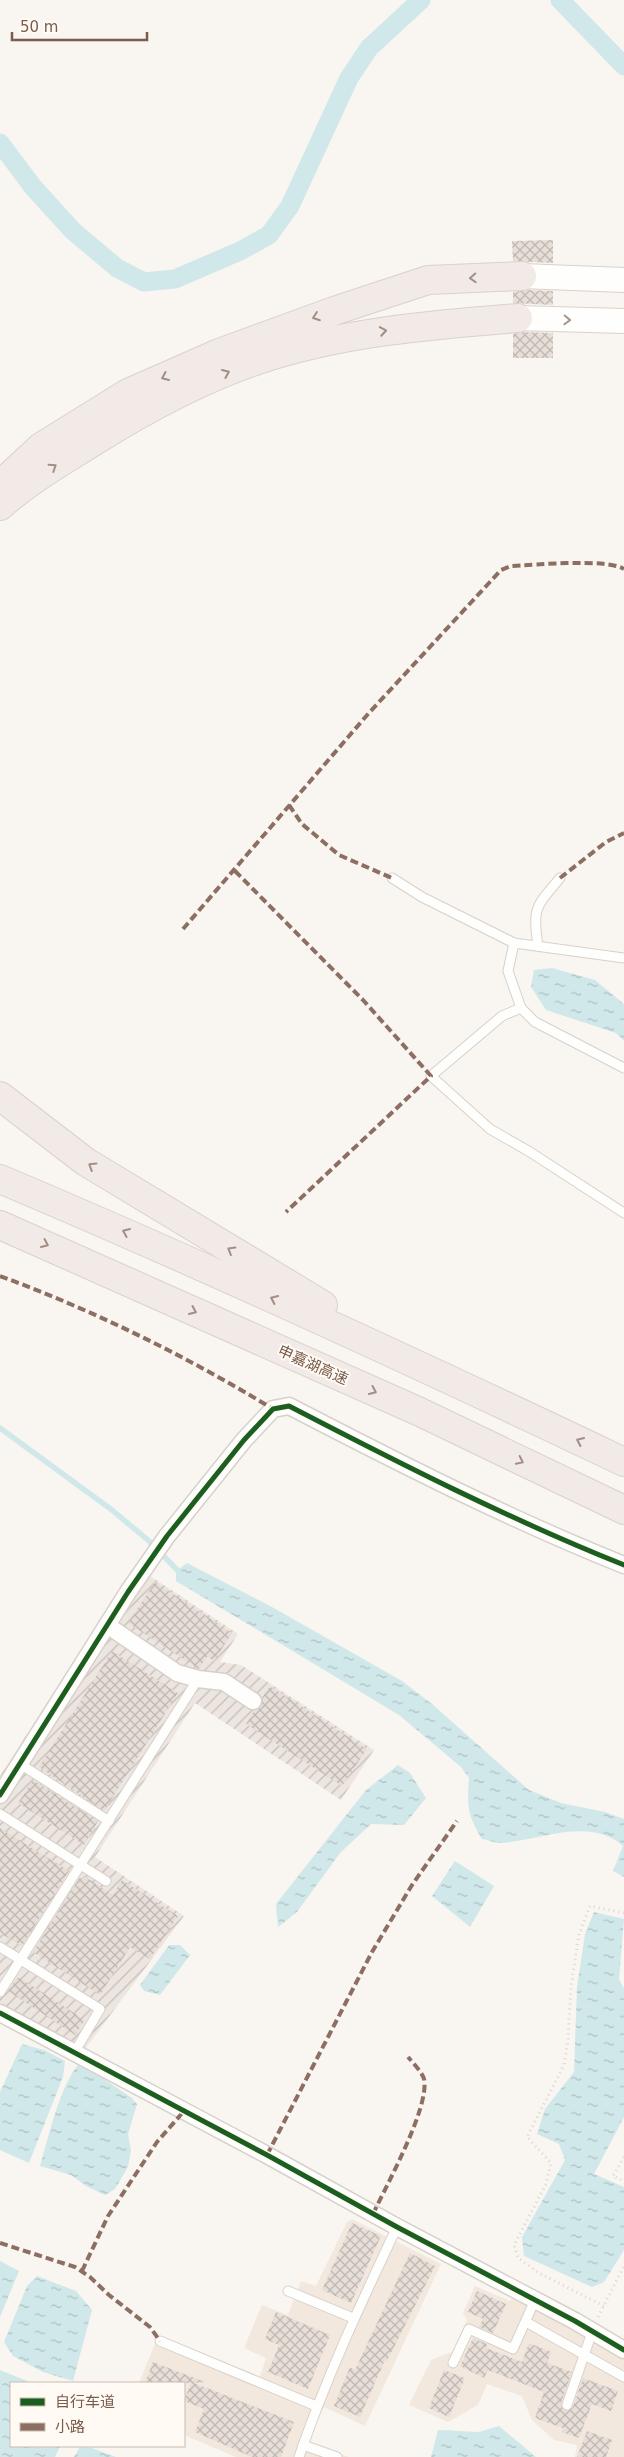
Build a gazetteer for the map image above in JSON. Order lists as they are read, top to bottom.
{
  "streets": {
    "highway": ["申嘉湖高速"]
  },
  "legend": ["自行车道", "小路"],
  "scale_bar": "50 m"
}
